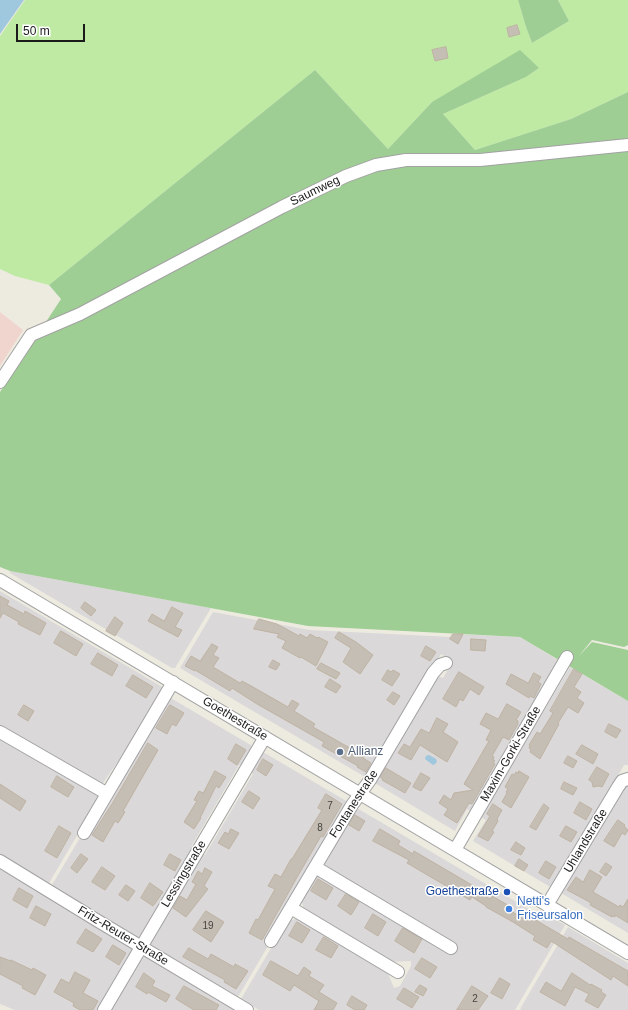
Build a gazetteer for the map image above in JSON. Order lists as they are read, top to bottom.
{
  "streets": {
    "street": [
      "Saumweg",
      "Goethestraße",
      "Maxim-Gorki-Straße",
      "Fontanestraße",
      "Uhlandstraße",
      "Lessingstraße",
      "Fritz-Reuter-Straße"
    ]
  },
  "crossings": [
    ["Goethestraße", "Maxim-Gorki-Straße"],
    ["Goethestraße", "Fontanestraße"],
    ["Goethestraße", "Uhlandstraße"],
    ["Goethestraße", "Lessingstraße"],
    ["Lessingstraße", "Fritz-Reuter-Straße"]
  ],
  "places": ["Allianz", "Goethestraße", "Netti's Friseursalon"],
  "house_numbers": [
    "7",
    "8",
    "19",
    "2"
  ],
  "scale_bar": "50 m"
}
